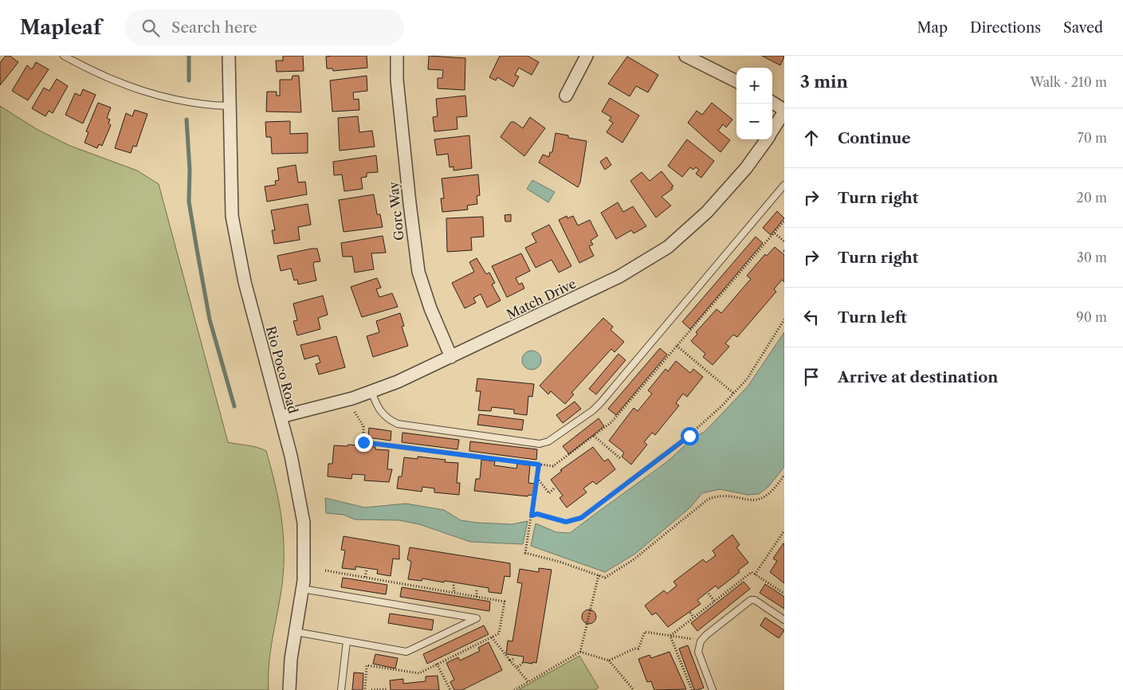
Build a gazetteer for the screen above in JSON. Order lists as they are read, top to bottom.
{
  "streets": {
    "street": ["Gorc Way", "Match Drive", "Rio Poco Road"]
  },
  "crossings": [
    ["Gorc Way", "Match Drive"],
    ["Match Drive", "Rio Poco Road"]
  ],
  "page": {
    "header": "Mapleaf",
    "search": "Search here",
    "nav": ["Map", "Directions", "Saved"],
    "heading": ["3 min", "Walk · 210 m"],
    "map_buttons": ["+", "−"],
    "list": [
      ["Continue", "70 m"],
      ["Turn right", "20 m"],
      ["Turn right", "30 m"],
      ["Turn left", "90 m"],
      "Arrive at destination"
    ]
  }
}
